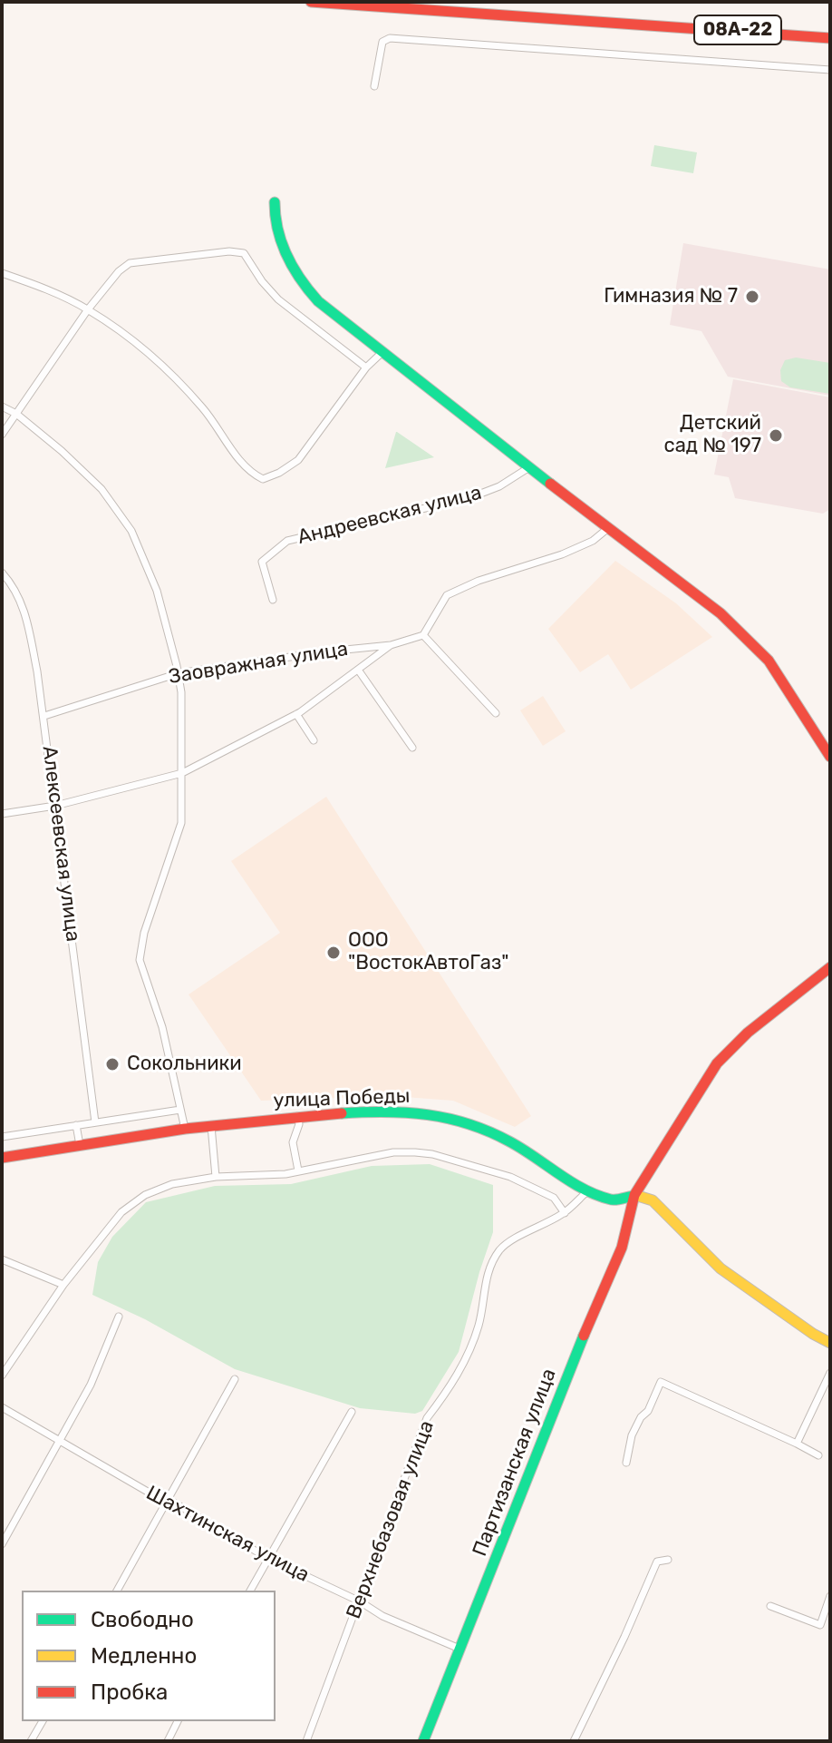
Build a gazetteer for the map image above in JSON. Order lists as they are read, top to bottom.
{
  "streets": {
    "main road": ["08А-22", "улица Победы", "Партизанская улица"],
    "street": [
      "Андреевская улица",
      "Заовражная улица",
      "Алексеевская улица",
      "Верхнебазовая улица",
      "Шахтинская улица"
    ]
  },
  "crossings": [
    ["Заовражная улица", "Алексеевская улица"],
    ["улица Победы", "Партизанская улица"],
    ["улица Победы", "Верхнебазовая улица"],
    ["Партизанская улица", "Шахтинская улица"],
    ["Верхнебазовая улица", "Шахтинская улица"]
  ],
  "places": [
    "Гимназия № 7",
    "Детский сад № 197",
    "ООО \"ВостокАвтоГаз\"",
    "Сокольники"
  ],
  "legend": ["Свободно", "Медленно", "Пробка"]
}
